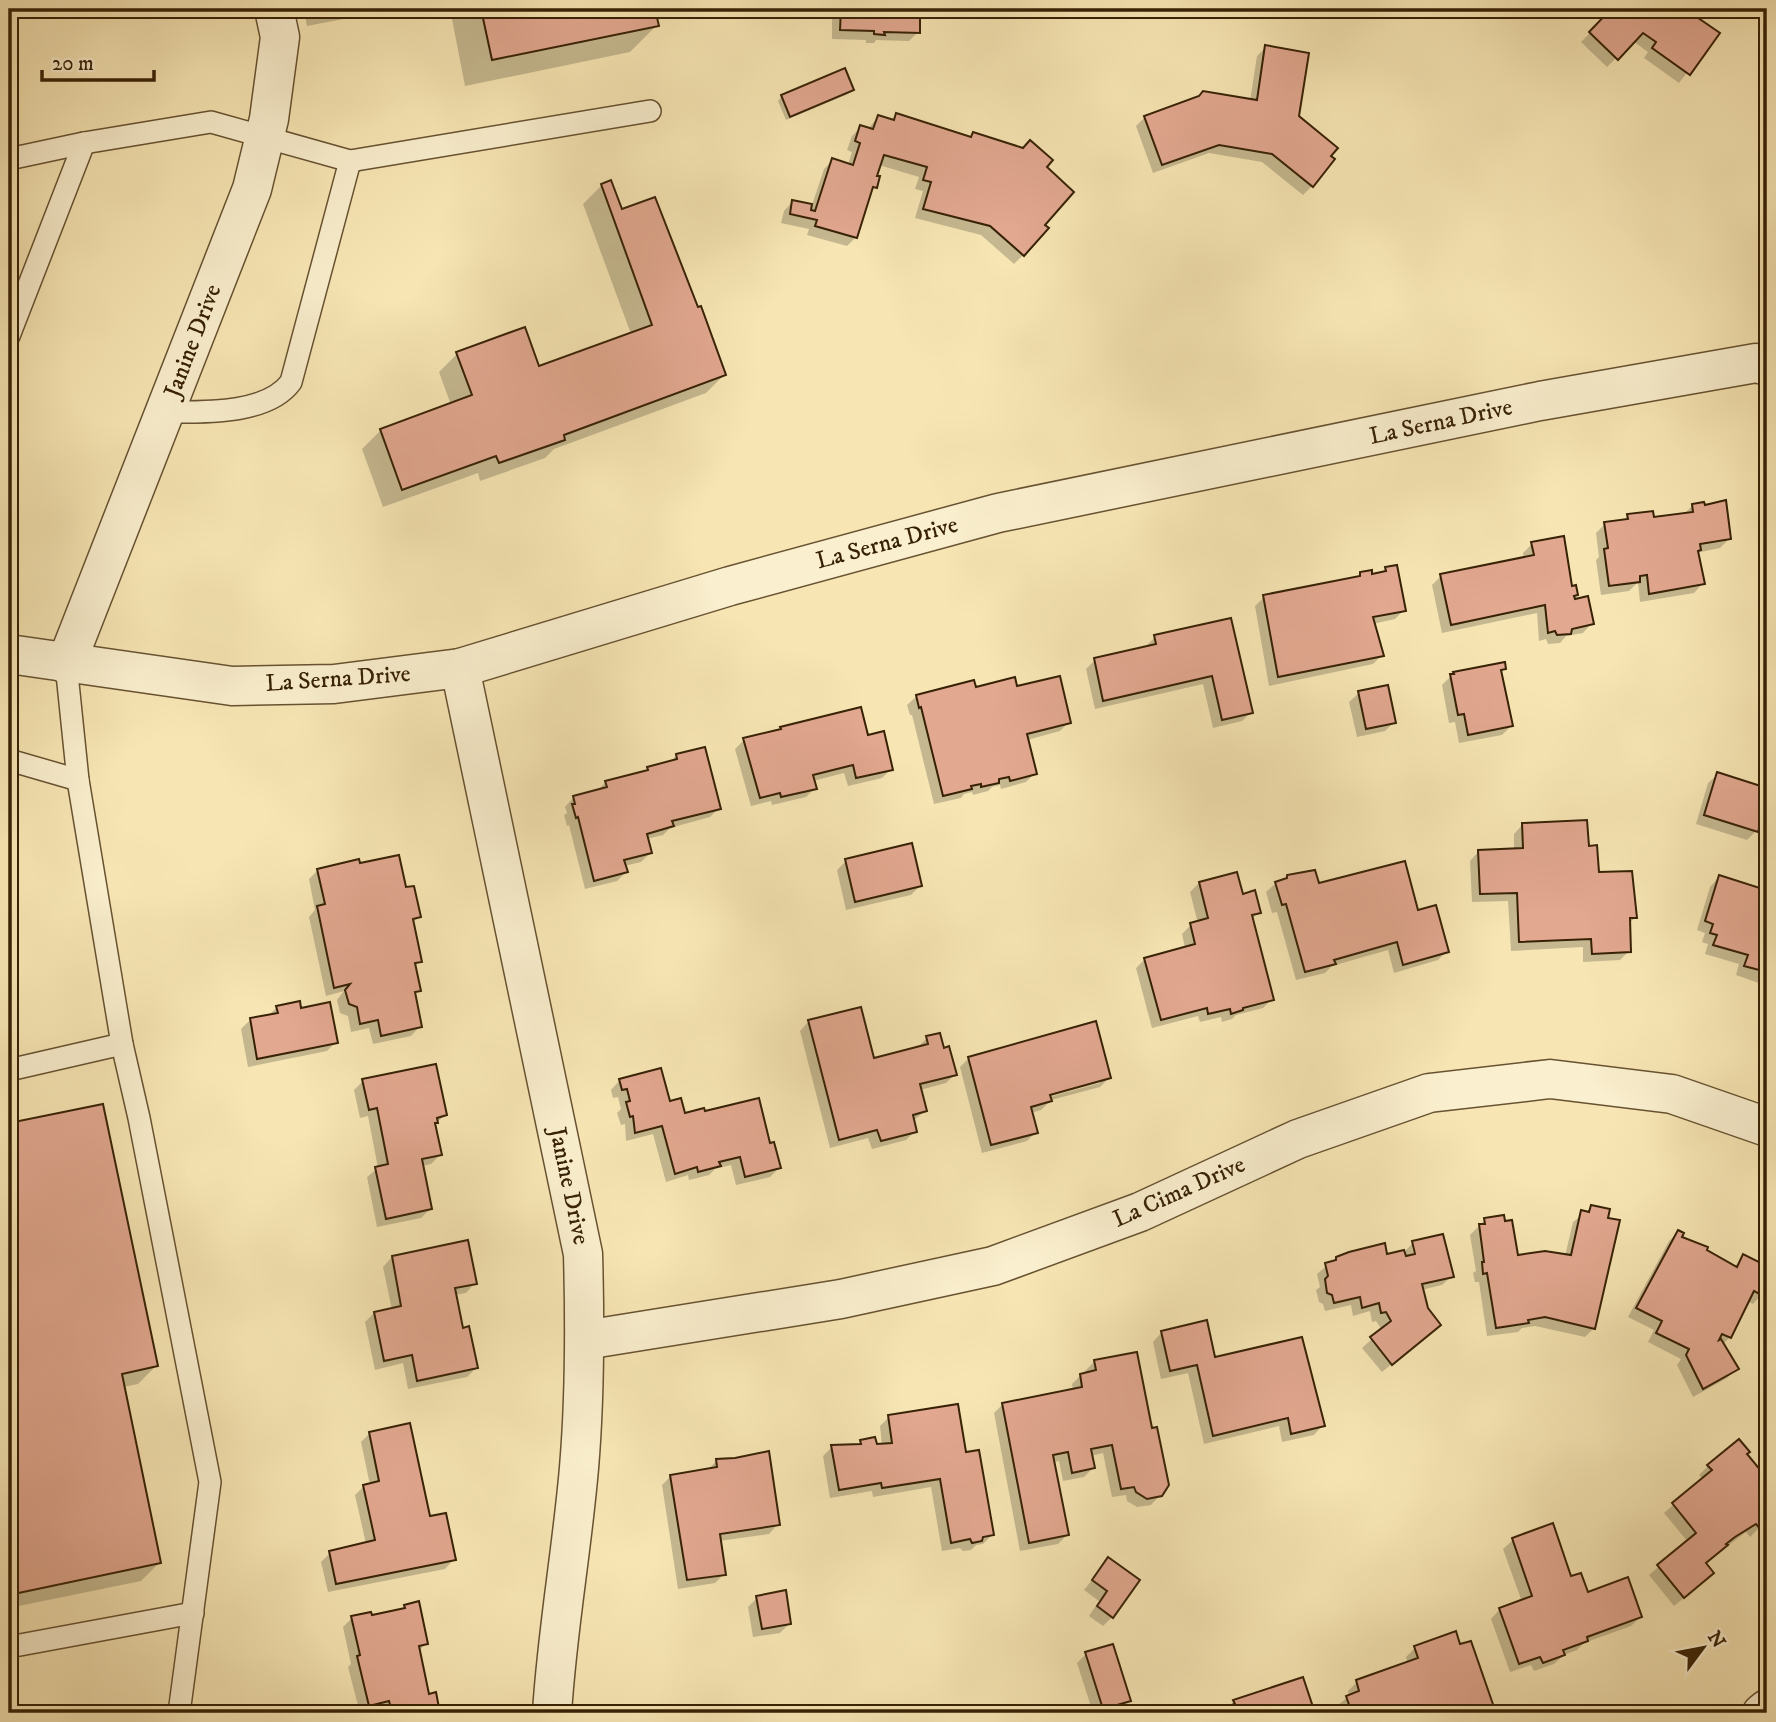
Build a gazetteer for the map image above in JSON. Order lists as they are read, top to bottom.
{
  "streets": {
    "street": ["Janine Drive", "La Serna Drive", "La Cima Drive"]
  },
  "crossings": [
    ["Janine Drive", "La Serna Drive"],
    ["Janine Drive", "La Cima Drive"]
  ],
  "scale_bar": "20 m",
  "north": "top right"
}
